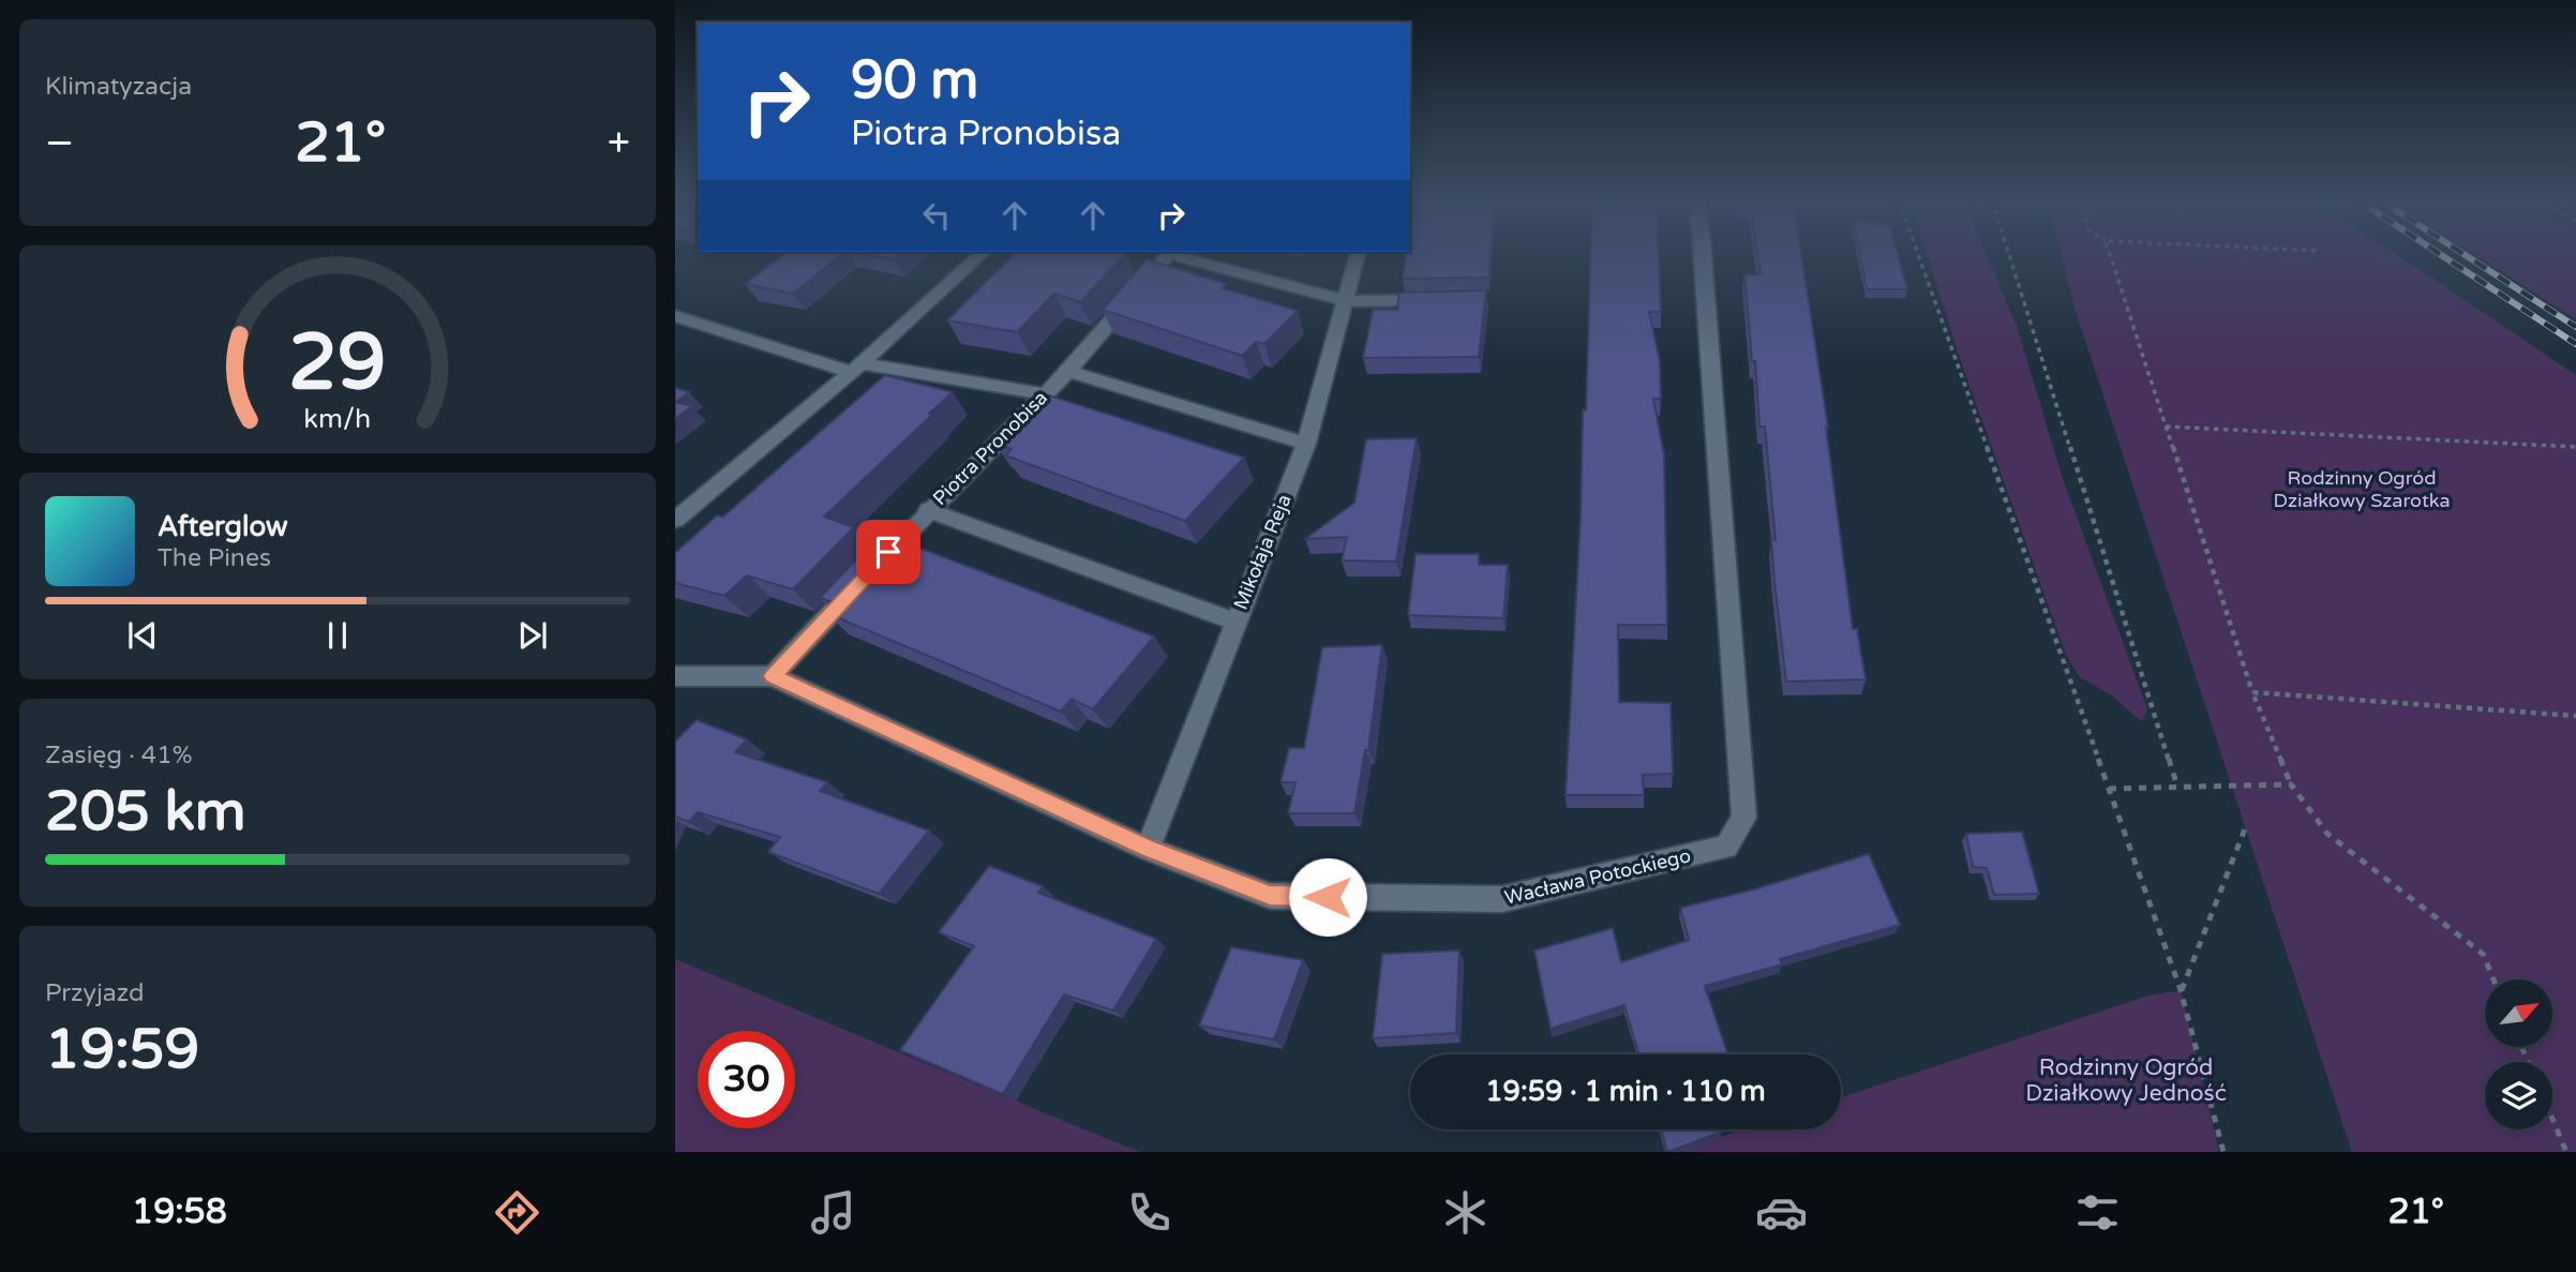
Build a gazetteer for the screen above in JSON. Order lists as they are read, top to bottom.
{
  "streets": {
    "street": ["Piotra Pronobisa", "Mikołaja Reja", "Wacława Potockiego"]
  },
  "crossings": [
    ["Piotra Pronobisa", "Wacława Potockiego"],
    ["Mikołaja Reja", "Wacława Potockiego"]
  ],
  "parks": ["Rodzinny Ogród Działkowy Szarotka", "Rodzinny Ogród Działkowy Jedność"],
  "north": "top right",
  "page": {
    "tile": [
      "Klimatyzacja",
      ["Zasięg · 41%", "205 km"],
      ["Przyjazd", "19:59"]
    ],
    "turn": ["90 m", "Piotra Pronobisa"],
    "heat": ["−", "21°", "+"],
    "song": ["Afterglow", "The Pines"],
    "limit": "30",
    "trip": "19:59 · 1 min · 110 m",
    "tabs": ["19:58", "21°"],
    "gauge": ["29", "km/h"]
  }
}
